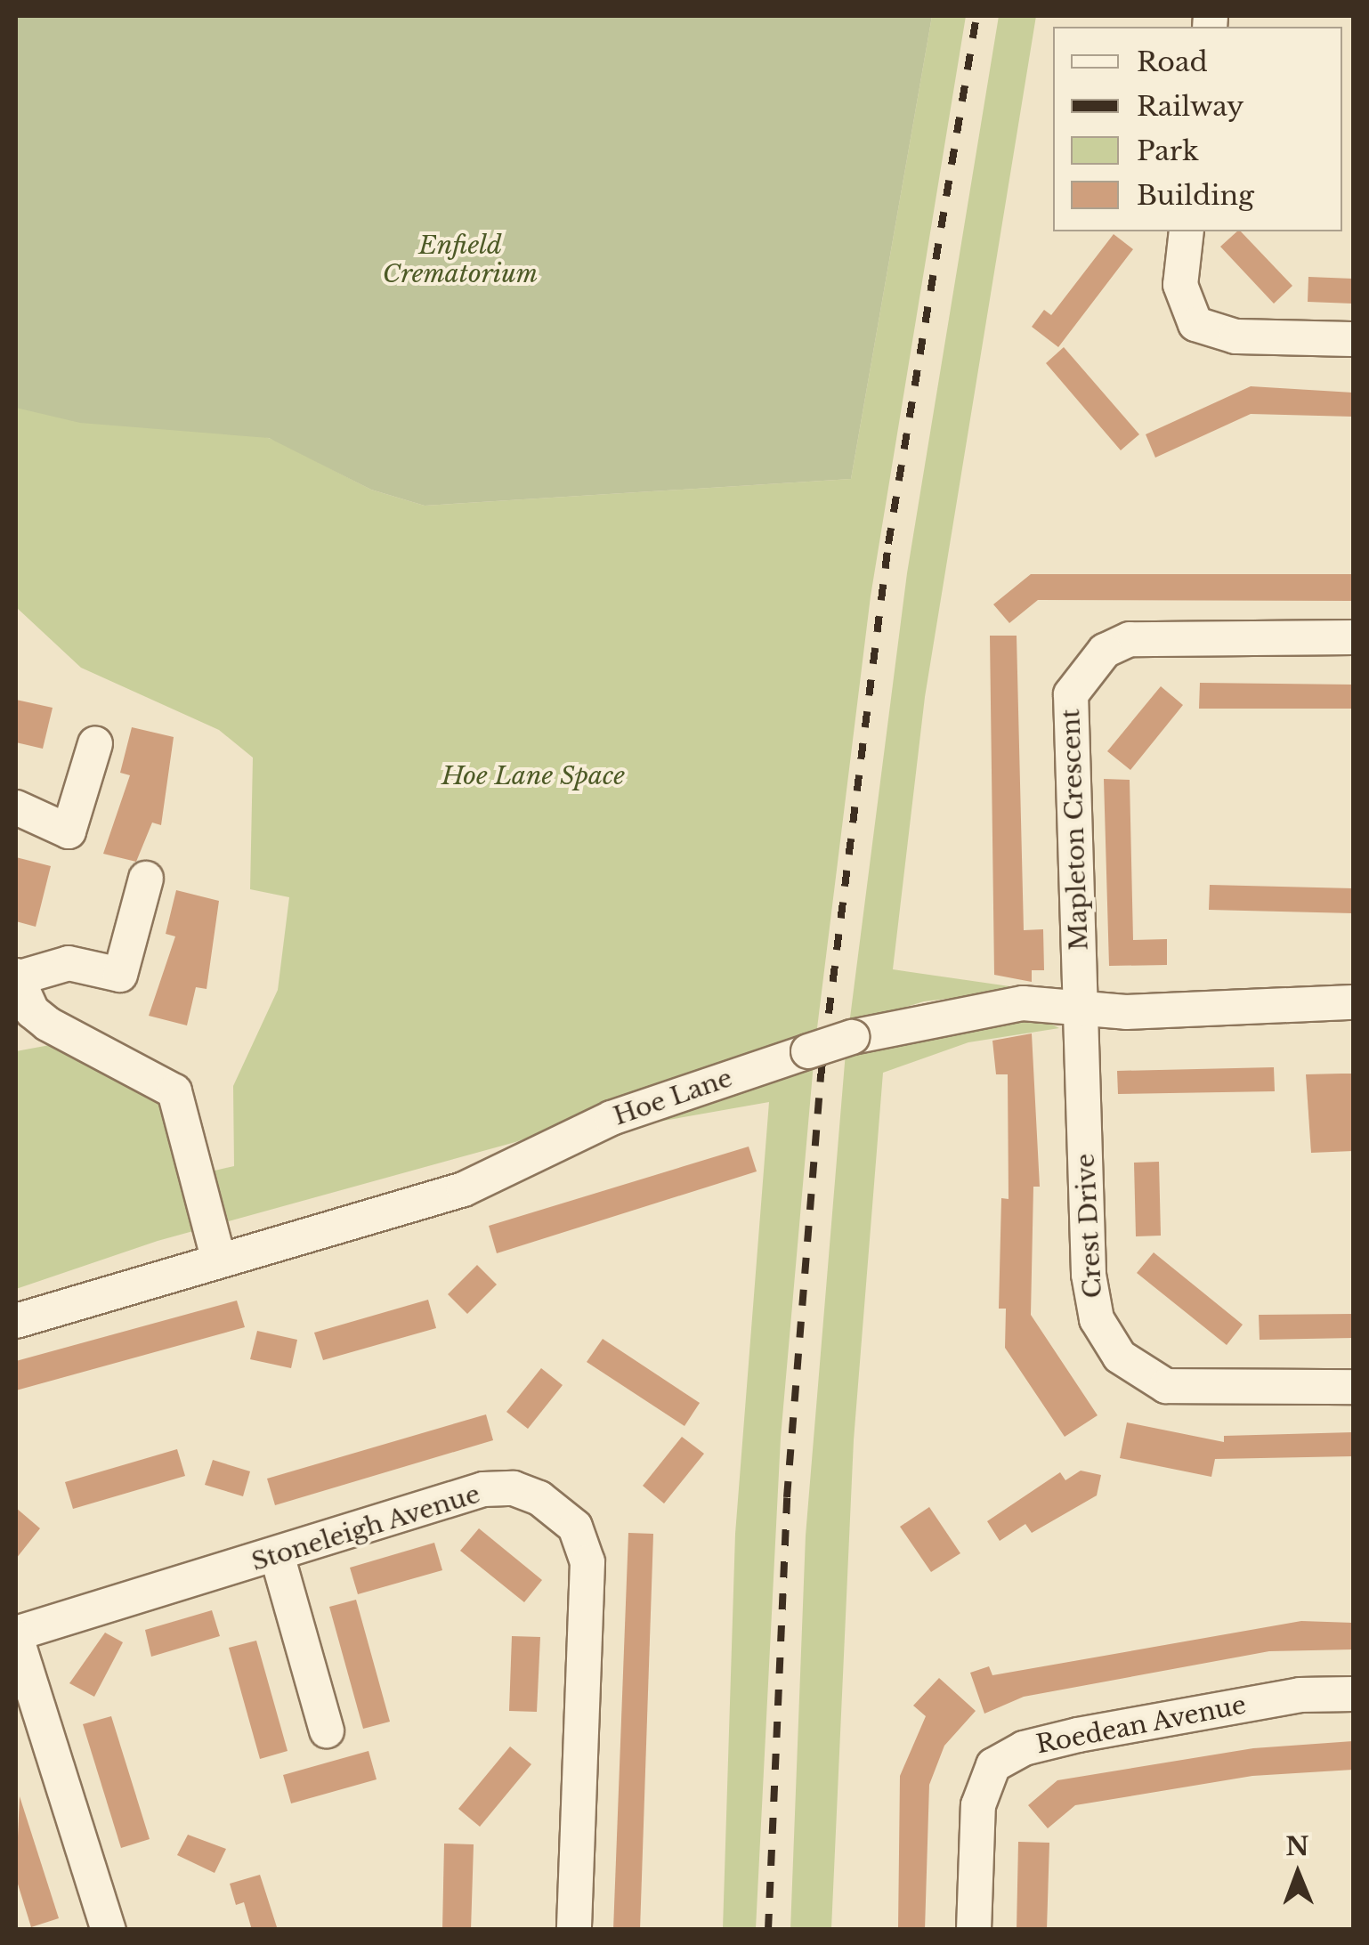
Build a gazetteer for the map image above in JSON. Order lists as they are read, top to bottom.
{
  "streets": {
    "street": [
      "Mapleton Crescent",
      "Hoe Lane",
      "Crest Drive",
      "Stoneleigh Avenue",
      "Roedean Avenue"
    ]
  },
  "crossings": [
    ["Mapleton Crescent", "Hoe Lane"],
    ["Mapleton Crescent", "Crest Drive"],
    ["Hoe Lane", "Crest Drive"]
  ],
  "parks": ["Enfield Crematorium", "Hoe Lane Space"],
  "legend": [
    "Road",
    "Railway",
    "Park",
    "Building"
  ],
  "north": "top"
}
